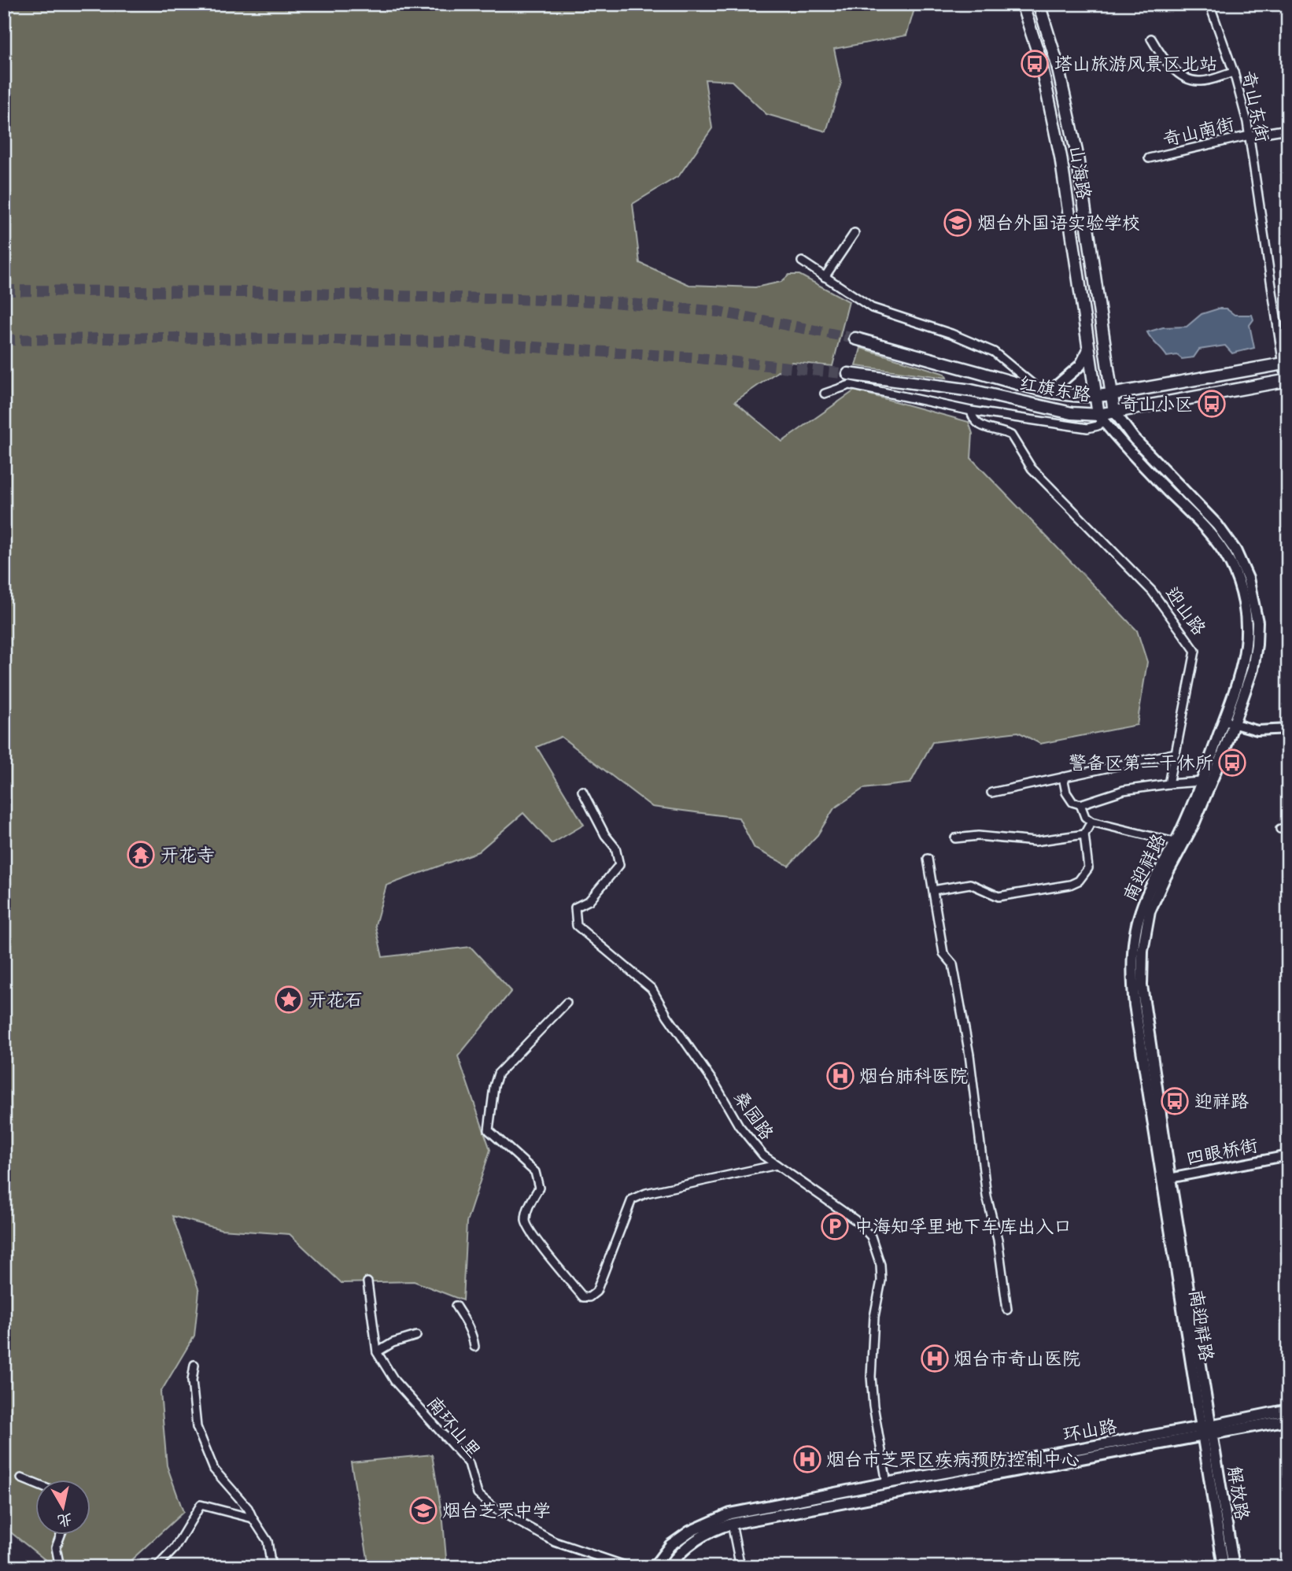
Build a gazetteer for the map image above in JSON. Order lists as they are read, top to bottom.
{
  "streets": {
    "main road": [
      "山海路",
      "红旗东路",
      "南迎祥路",
      "环山路",
      "解放路"
    ],
    "street": [
      "奇山东街",
      "奇山南街",
      "迎山路",
      "桑园路",
      "四眼桥街",
      "南环山里"
    ]
  },
  "crossings": [
    ["奇山东街", "奇山南街"],
    ["奇山东街", "红旗东路"],
    ["山海路", "红旗东路"],
    ["山海路", "南迎祥路"],
    ["红旗东路", "南迎祥路"],
    ["南迎祥路", "四眼桥街"],
    ["南迎祥路", "环山路"],
    ["南迎祥路", "解放路"],
    ["桑园路", "环山路"],
    ["环山路", "解放路"]
  ],
  "places": {
    "bus stop": [
      "塔山旅游风景区北站",
      "奇山小区",
      "警备区第二干休所",
      "迎祥路"
    ],
    "school or university": ["烟台外国语实验学校", "烟台芝罘中学"],
    "temple": ["开花寺"],
    "place": ["开花石"],
    "hospital": ["烟台肺科医院", "烟台市奇山医院", "烟台市芝罘区疾病预防控制中心"],
    "parking": ["中海知孚里地下车库出入口"]
  },
  "north": "bottom"
}
